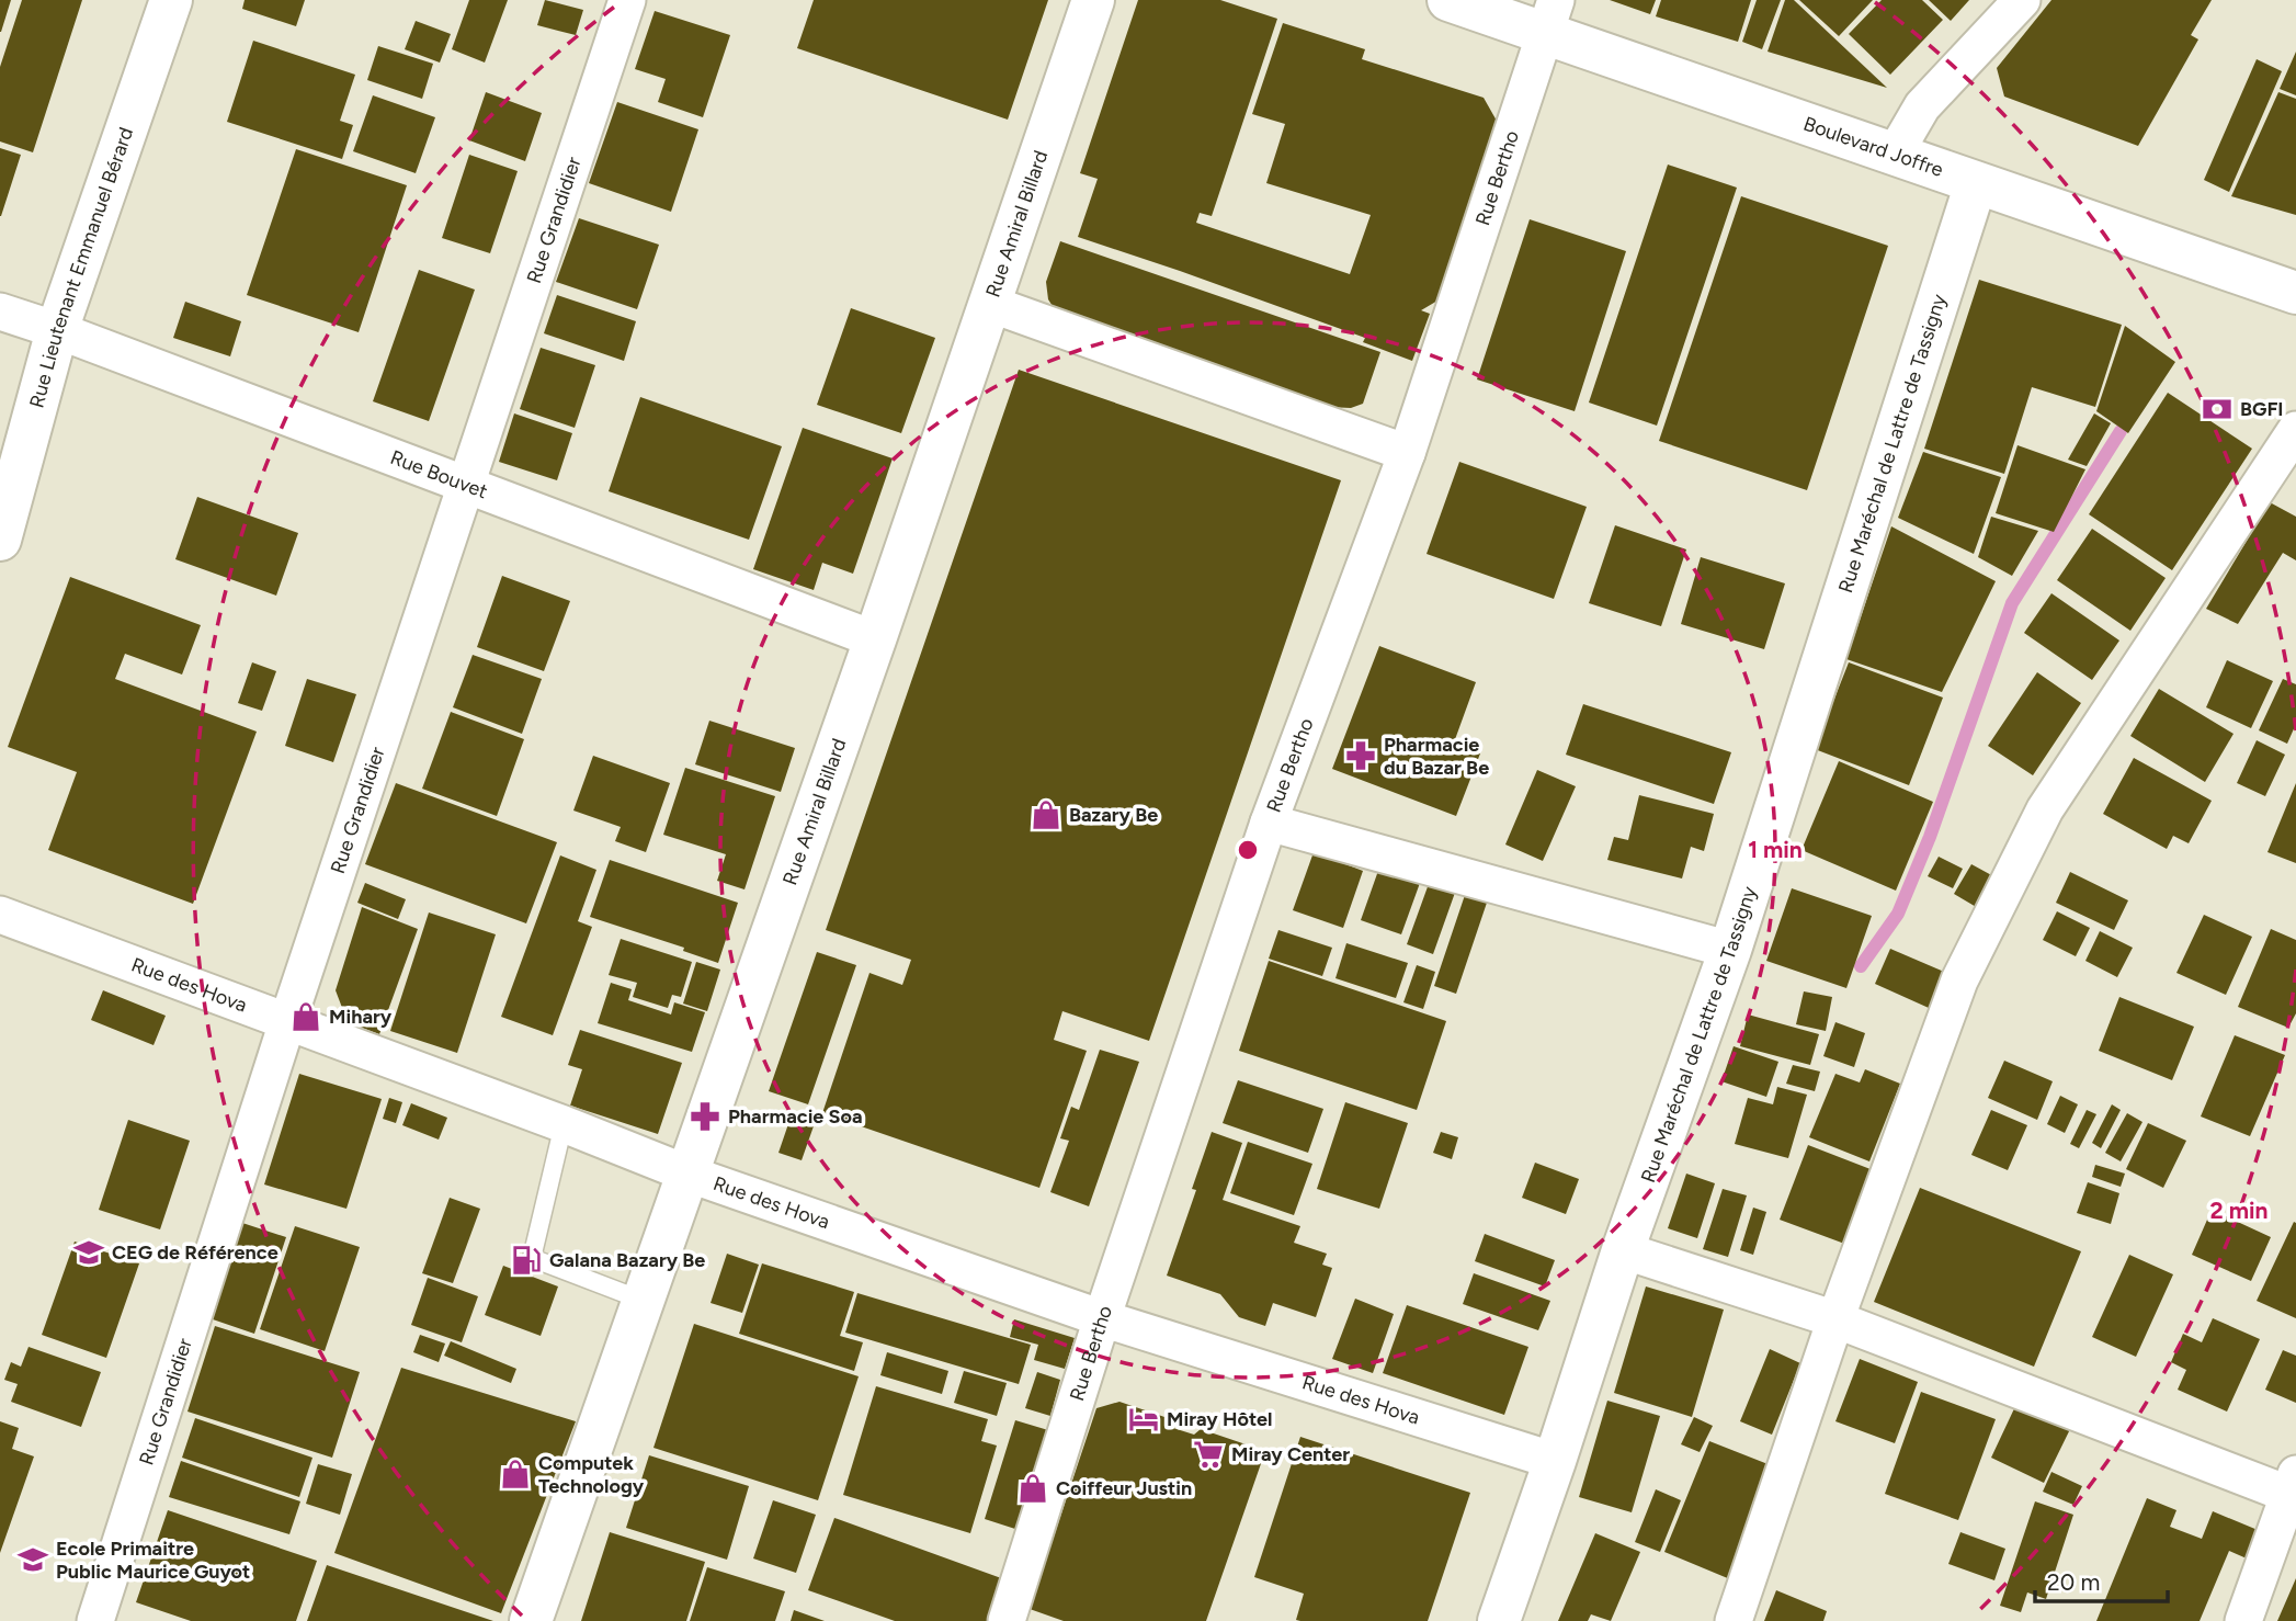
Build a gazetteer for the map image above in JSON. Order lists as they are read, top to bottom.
{
  "streets": {
    "street": [
      "Boulevard Joffre",
      "Rue Bertho",
      "Rue Grandidier",
      "Rue Amiral Billard",
      "Rue Lieutenant Emmanuel Bérard",
      "Rue Maréchal de Lattre de Tassigny",
      "Rue Bouvet",
      "Rue des Hova"
    ]
  },
  "crossings": [
    ["Boulevard Joffre", "Rue Bertho"],
    ["Boulevard Joffre", "Rue Maréchal de Lattre de Tassigny"],
    ["Rue Bertho", "Rue des Hova"],
    ["Rue Grandidier", "Rue Bouvet"],
    ["Rue Grandidier", "Rue des Hova"],
    ["Rue Amiral Billard", "Rue Bouvet"],
    ["Rue Amiral Billard", "Rue des Hova"],
    ["Rue Lieutenant Emmanuel Bérard", "Rue Bouvet"],
    ["Rue Maréchal de Lattre de Tassigny", "Rue des Hova"]
  ],
  "places": {
    "bank": ["BGFI"],
    "pharmacy": ["Pharmacie du Bazar Be", "Pharmacie Soa"],
    "shop": [
      "Bazary Be",
      "Mihary",
      "Computek Technology",
      "Coiffeur Justin"
    ],
    "school or university": ["CEG de Référence", "Ecole Primaitre Public Maurice Guyot"],
    "fuel station": ["Galana Bazary Be"],
    "hotel": ["Miray Hôtel"],
    "supermarket": ["Miray Center"]
  },
  "scale_bar": "20 m",
  "rings": ["1 min", "2 min"]
}
